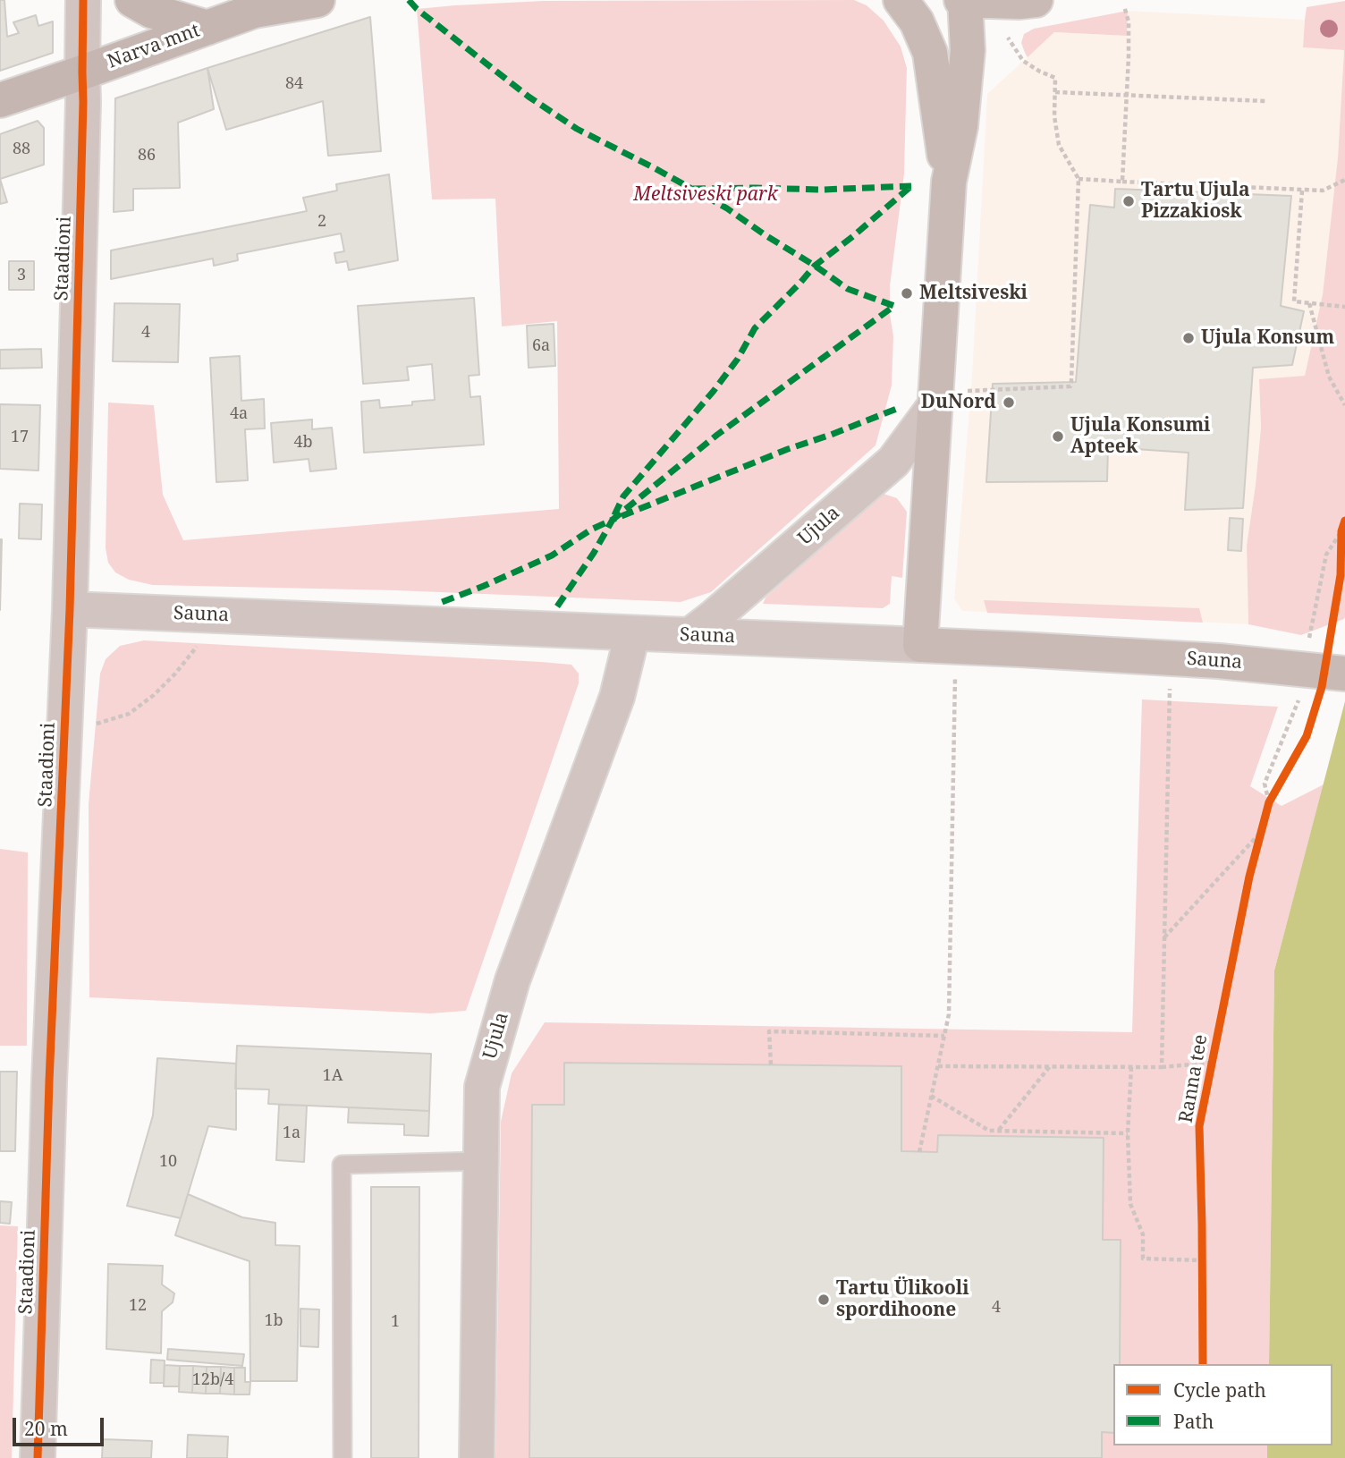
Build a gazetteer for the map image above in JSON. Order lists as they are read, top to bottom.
{
  "streets": {
    "highway": ["Narva mnt"],
    "street": ["Staadioni", "Ujula", "Sauna"],
    "cycle path": ["Ranna tee"]
  },
  "crossings": [
    ["Narva mnt", "Staadioni"],
    ["Staadioni", "Sauna"],
    ["Ujula", "Sauna"]
  ],
  "parks": ["Meltsiveski park"],
  "places": [
    "Tartu Ujula Pizzakiosk",
    "Meltsiveski",
    "Ujula Konsum",
    "DuNord",
    "Ujula Konsumi Apteek",
    "Tartu Ülikooli spordihoone"
  ],
  "house_numbers": [
    "84",
    "88",
    "86",
    "2",
    "3",
    "4",
    "6a",
    "4a",
    "17",
    "4b",
    "1A",
    "1a",
    "10",
    "12",
    "4",
    "1b",
    "1",
    "12b/4"
  ],
  "legend": ["Cycle path", "Path"],
  "scale_bar": "20 m"
}
